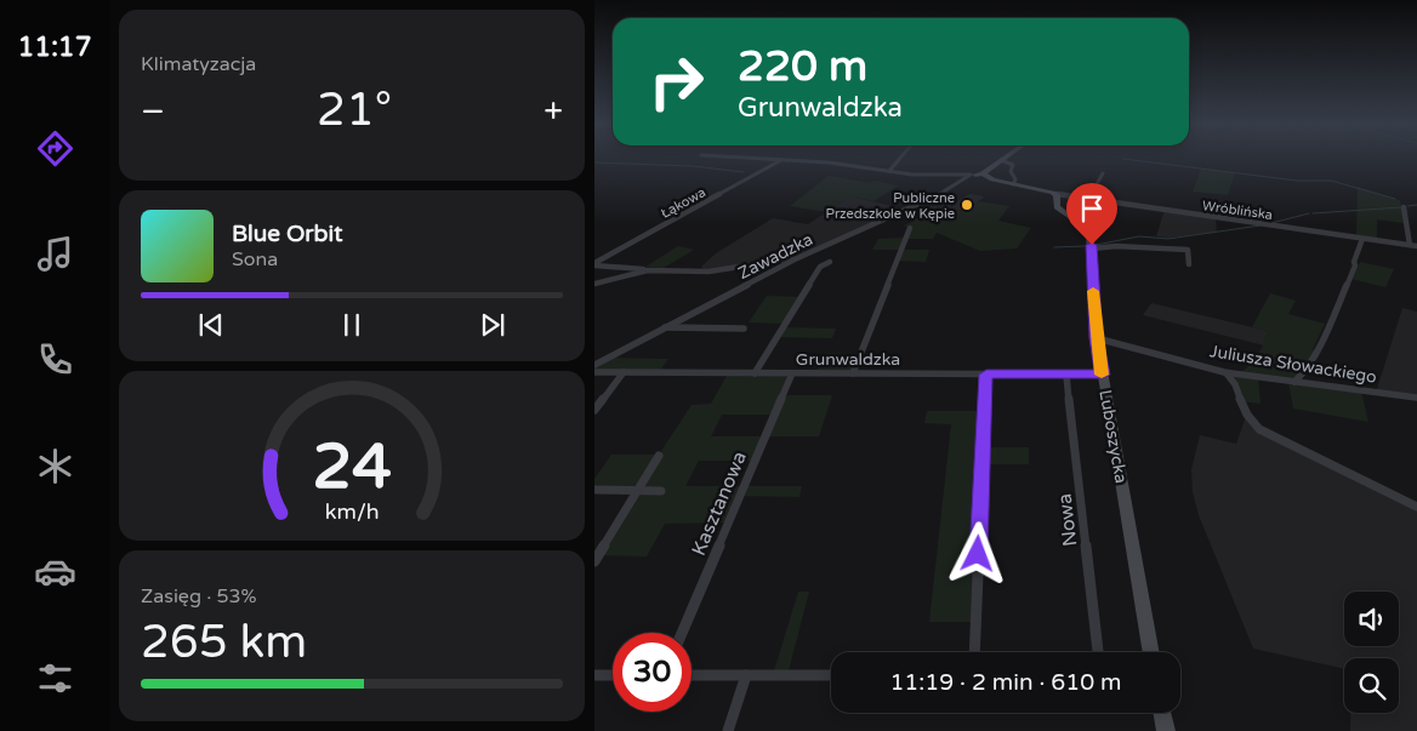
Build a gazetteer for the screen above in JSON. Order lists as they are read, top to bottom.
{
  "streets": {
    "street": [
      "Łąkowa",
      "Wróblińska",
      "Zawadzka",
      "Grunwaldzka",
      "Juliusza Słowackiego",
      "Luboszycka",
      "Kasztanowa",
      "Nowa"
    ]
  },
  "crossings": [
    ["Wróblińska", "Luboszycka"],
    ["Grunwaldzka", "Luboszycka"],
    ["Grunwaldzka", "Kasztanowa"],
    ["Grunwaldzka", "Nowa"],
    ["Juliusza Słowackiego", "Luboszycka"]
  ],
  "places": ["Publiczne Przedszkole w Kępie"],
  "page": {
    "tabs": "11:17",
    "tile": [
      "Klimatyzacja",
      ["Zasięg · 53%", "265 km"]
    ],
    "turn": ["220 m", "Grunwaldzka"],
    "heat": ["−", "21°", "+"],
    "song": ["Blue Orbit", "Sona"],
    "limit": "30",
    "trip": "11:19 · 2 min · 610 m",
    "gauge": ["24", "km/h"]
  }
}
